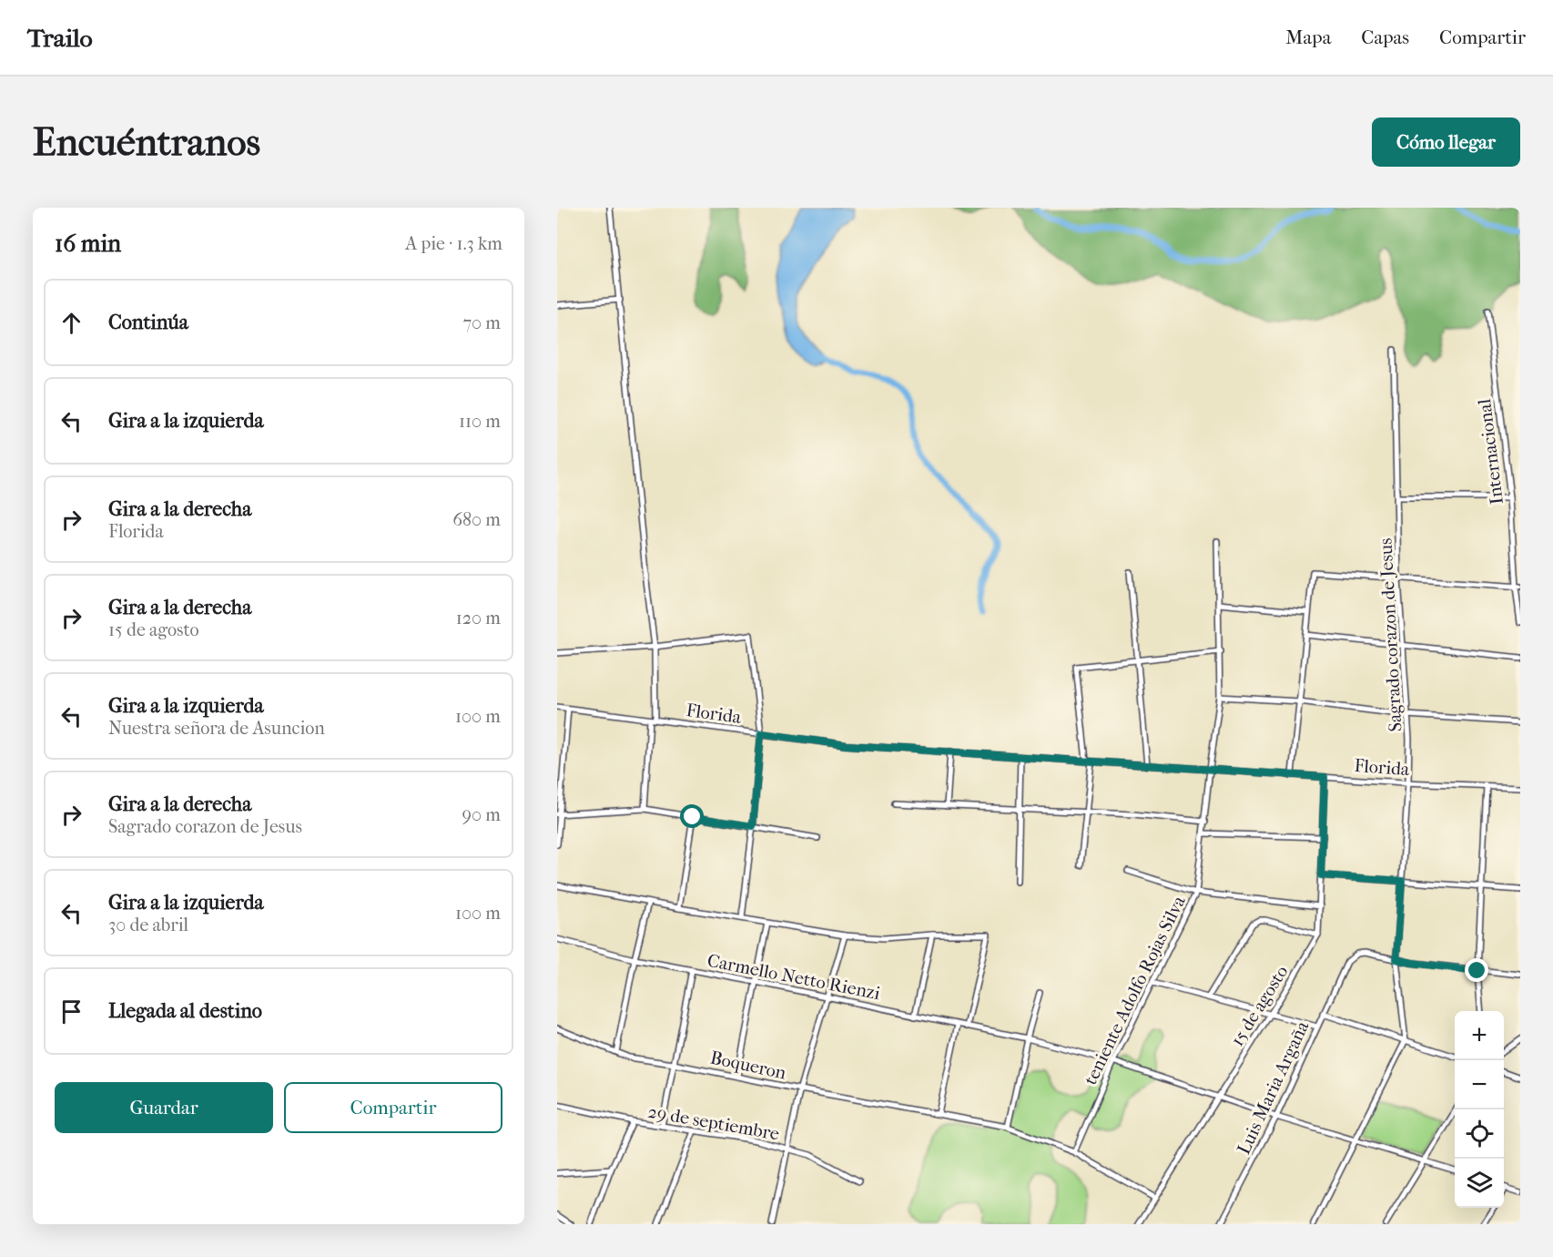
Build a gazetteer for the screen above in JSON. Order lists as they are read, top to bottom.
{
  "streets": {
    "street": [
      "Internacional",
      "Sagrado corazon de Jesus",
      "Florida",
      "Carmello Netto Rienzi",
      "teniente Adolfo Rojas Silva",
      "15 de agosto",
      "Boqueron",
      "Luis Maria Argaña",
      "29 de septiembre"
    ]
  },
  "crossings": [
    ["Sagrado corazon de Jesus", "Florida"],
    ["Sagrado corazon de Jesus", "Luis Maria Argaña"],
    ["Florida", "teniente Adolfo Rojas Silva"],
    ["Florida", "15 de agosto"],
    ["Carmello Netto Rienzi", "teniente Adolfo Rojas Silva"],
    ["Carmello Netto Rienzi", "15 de agosto"],
    ["Carmello Netto Rienzi", "Luis Maria Argaña"],
    ["teniente Adolfo Rojas Silva", "Boqueron"],
    ["15 de agosto", "Boqueron"]
  ],
  "page": {
    "header": "Trailo",
    "nav": ["Mapa", "Capas", "Compartir"],
    "buttons": [
      "Cómo llegar",
      ["Guardar", "Compartir"]
    ],
    "title": "Encuéntranos",
    "heading": ["16 min", "A pie · 1.3 km"],
    "list": [
      ["Continúa", "70 m"],
      ["Gira a la izquierda", "110 m"],
      ["Gira a la derecha", "Florida", "680 m"],
      ["Gira a la derecha", "15 de agosto", "120 m"],
      ["Gira a la izquierda", "Nuestra señora de Asuncion", "100 m"],
      ["Gira a la derecha", "Sagrado corazon de Jesus", "90 m"],
      ["Gira a la izquierda", "30 de abril", "100 m"],
      "Llegada al destino"
    ],
    "map_buttons": ["+", "−"]
  }
}
